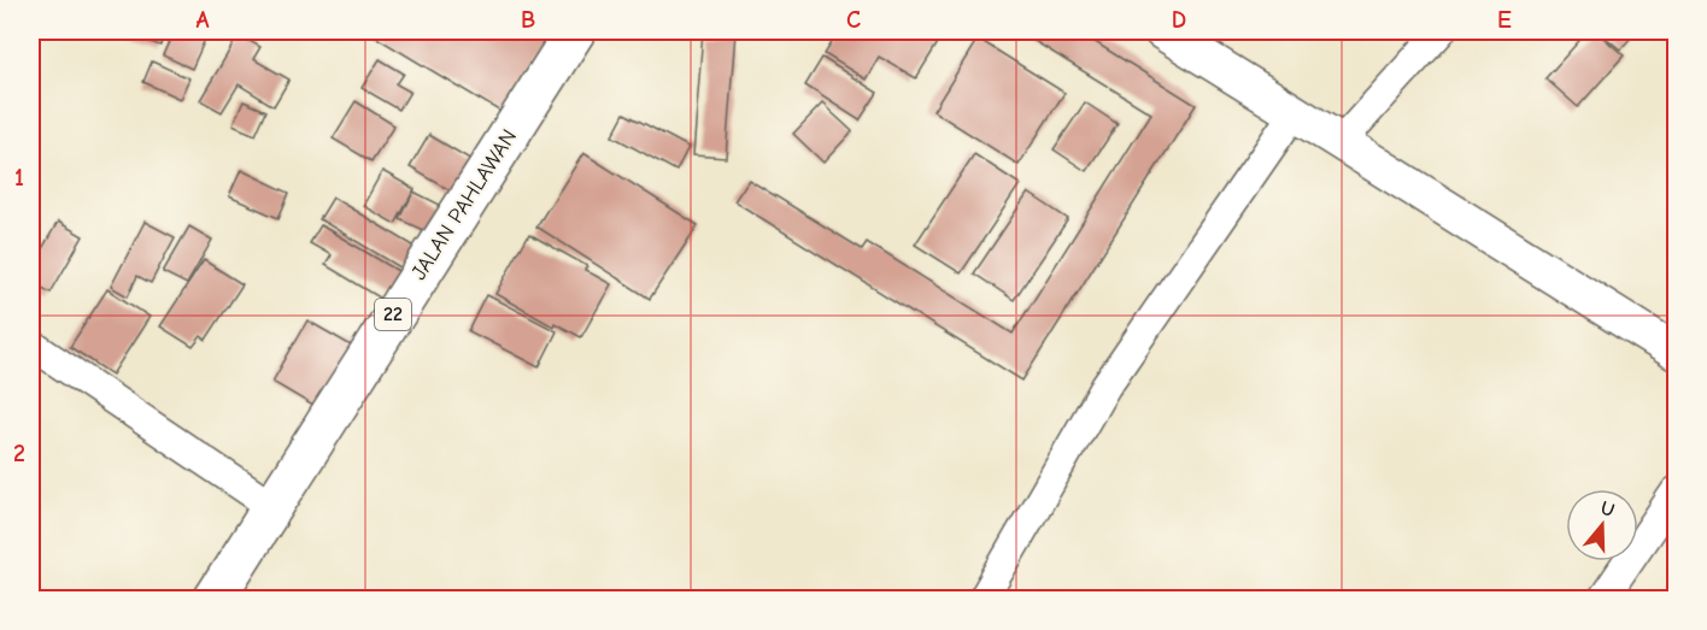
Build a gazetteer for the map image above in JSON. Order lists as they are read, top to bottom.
{
  "streets": {
    "highway": ["JALAN PAHLAWAN", "22"]
  },
  "north": "top",
  "grid": {
    "columns": [
      "A",
      "B",
      "C",
      "D",
      "E"
    ],
    "rows": ["1", "2"]
  }
}
